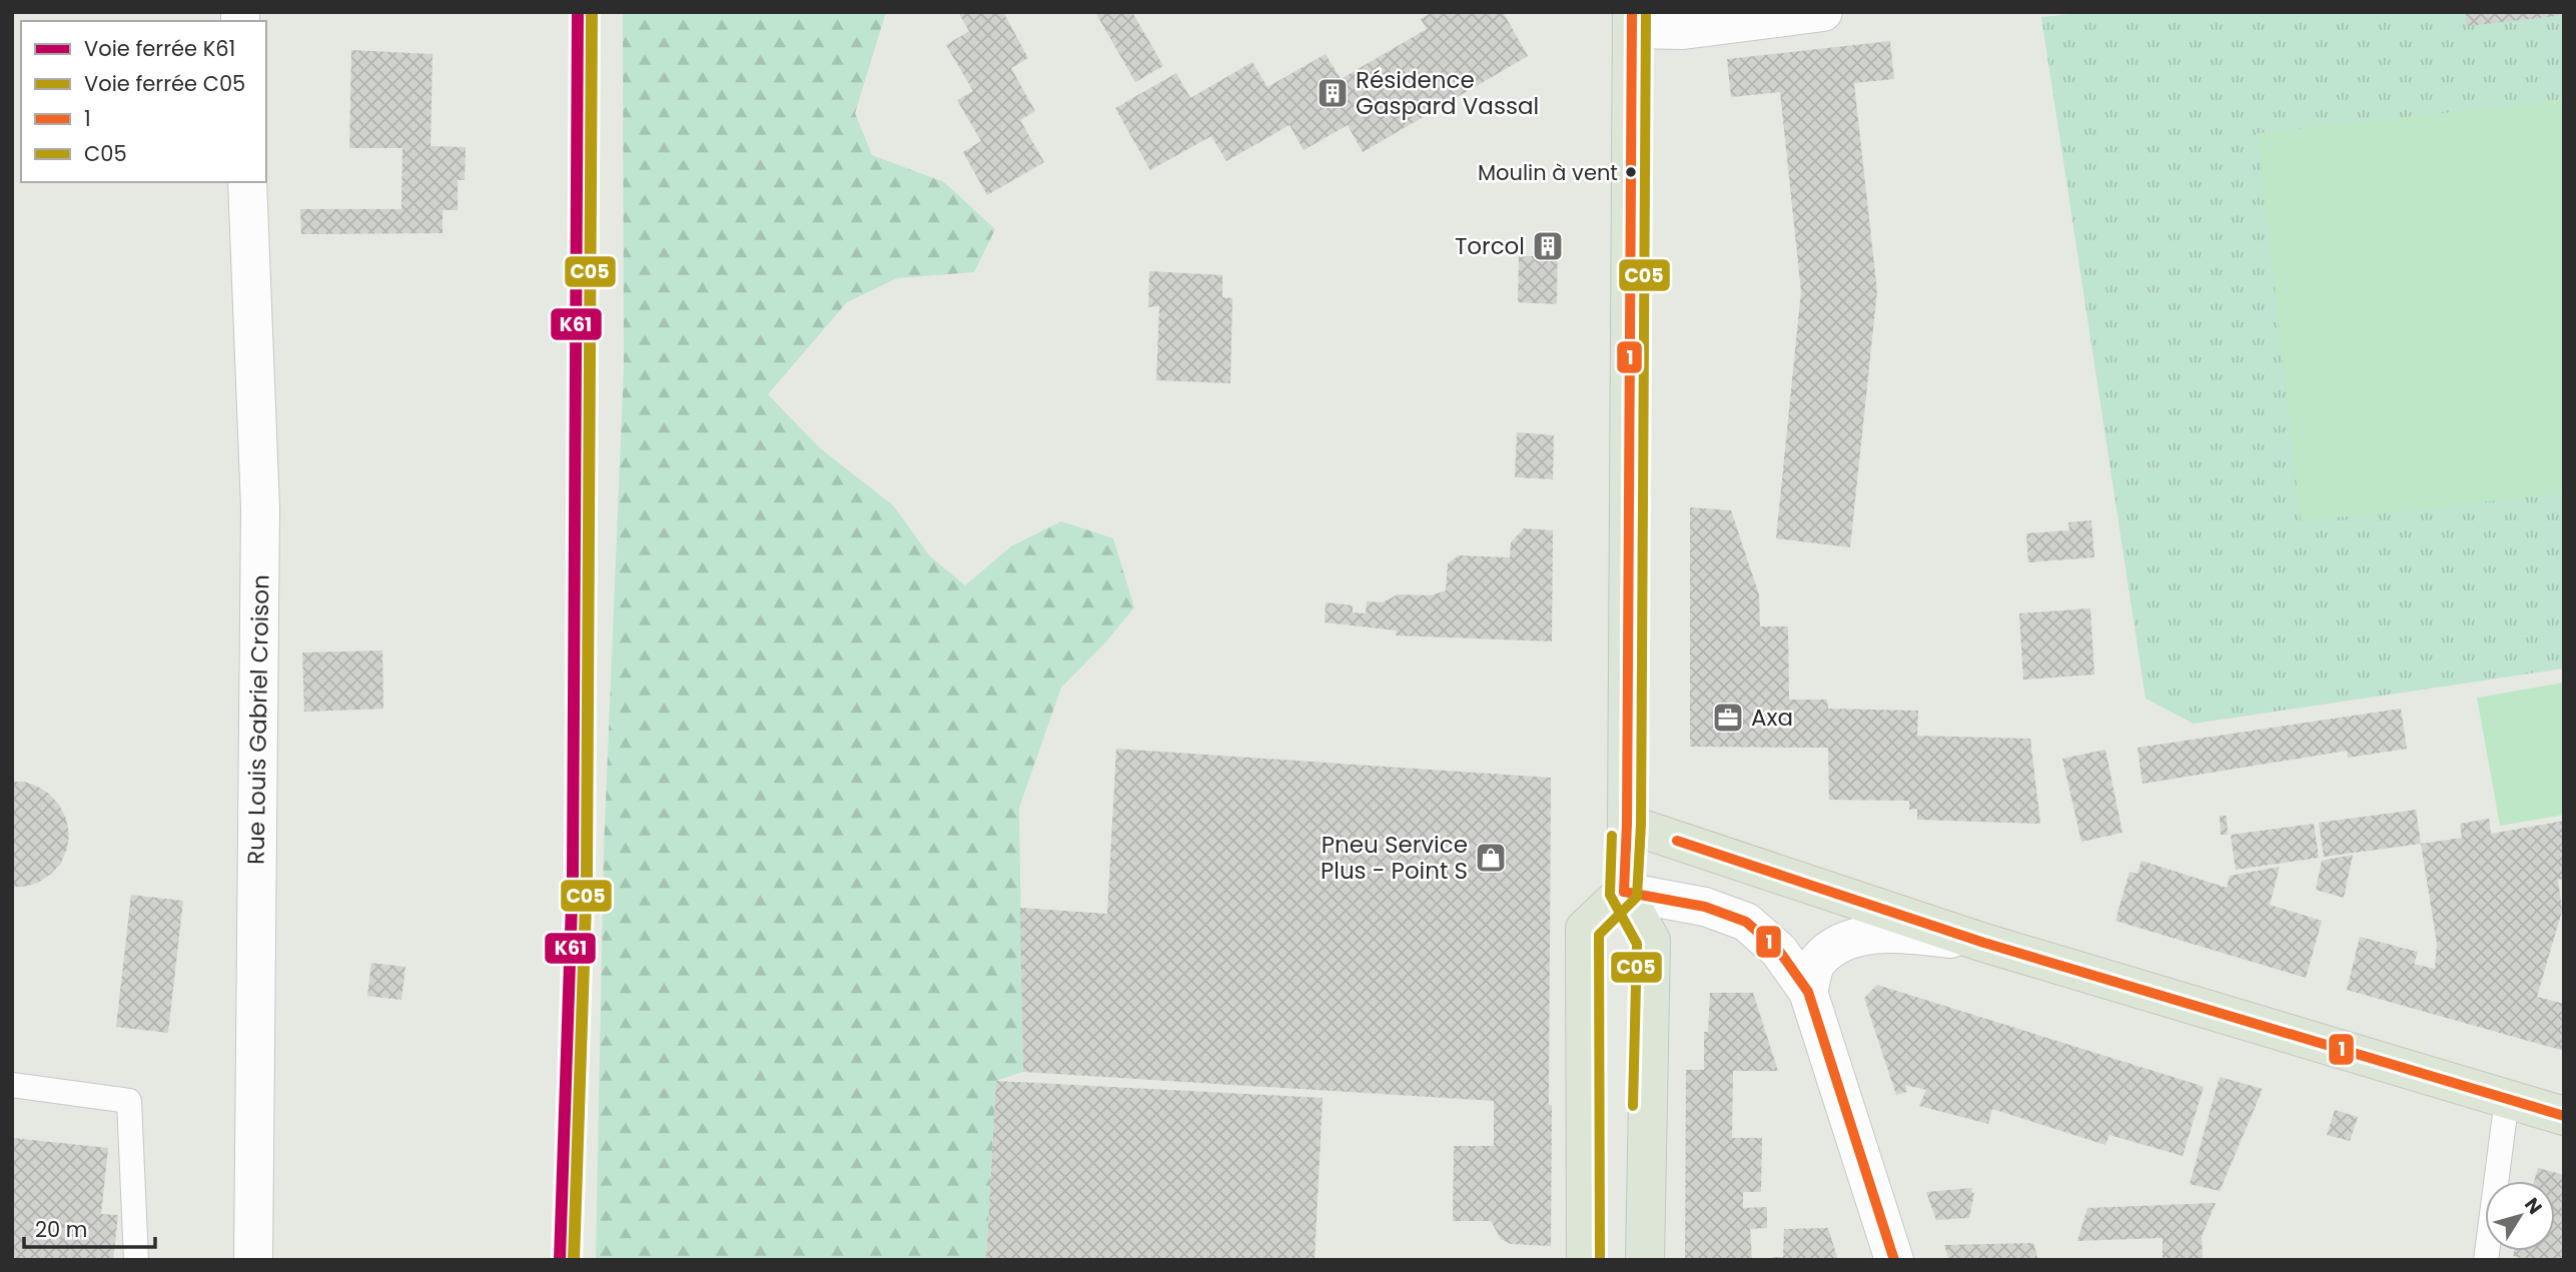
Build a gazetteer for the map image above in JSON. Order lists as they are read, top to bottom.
{
  "streets": {
    "street": ["Rue Louis Gabriel Croison"]
  },
  "places": {
    "building": ["Résidence Gaspard Vassal", "Torcol"],
    "other": ["Moulin à vent"],
    "office": ["Axa"],
    "shop": ["Pneu Service Plus - Point S"]
  },
  "lines": [
    "rail line K61",
    "rail line C05",
    "transit line 1",
    "transit line C05"
  ],
  "legend": [
    "Voie ferrée K61",
    "Voie ferrée C05",
    "1",
    "C05"
  ],
  "scale_bar": "20 m",
  "north": "top right"
}
